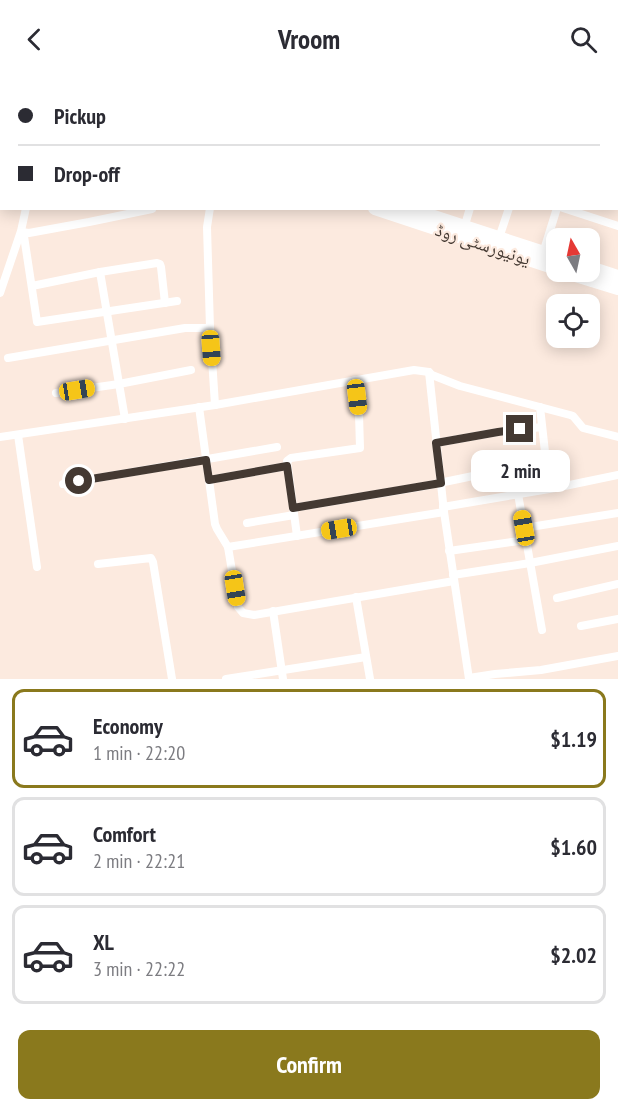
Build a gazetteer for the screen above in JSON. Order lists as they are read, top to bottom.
{
  "streets": {
    "highway": ["یونیورسٹی روڈ"]
  },
  "north": "top",
  "page": {
    "header": "Vroom",
    "banner": ["Pickup", "Drop-off"],
    "bubble": "2 min",
    "list": [
      {
        "name": "Economy",
        "note": "1 min · 22:20",
        "value": "$1.19"
      },
      {
        "name": "Comfort",
        "note": "2 min · 22:21",
        "value": "$1.60"
      },
      {
        "name": "XL",
        "note": "3 min · 22:22",
        "value": "$2.02"
      }
    ],
    "buttons": "Confirm"
  }
}
